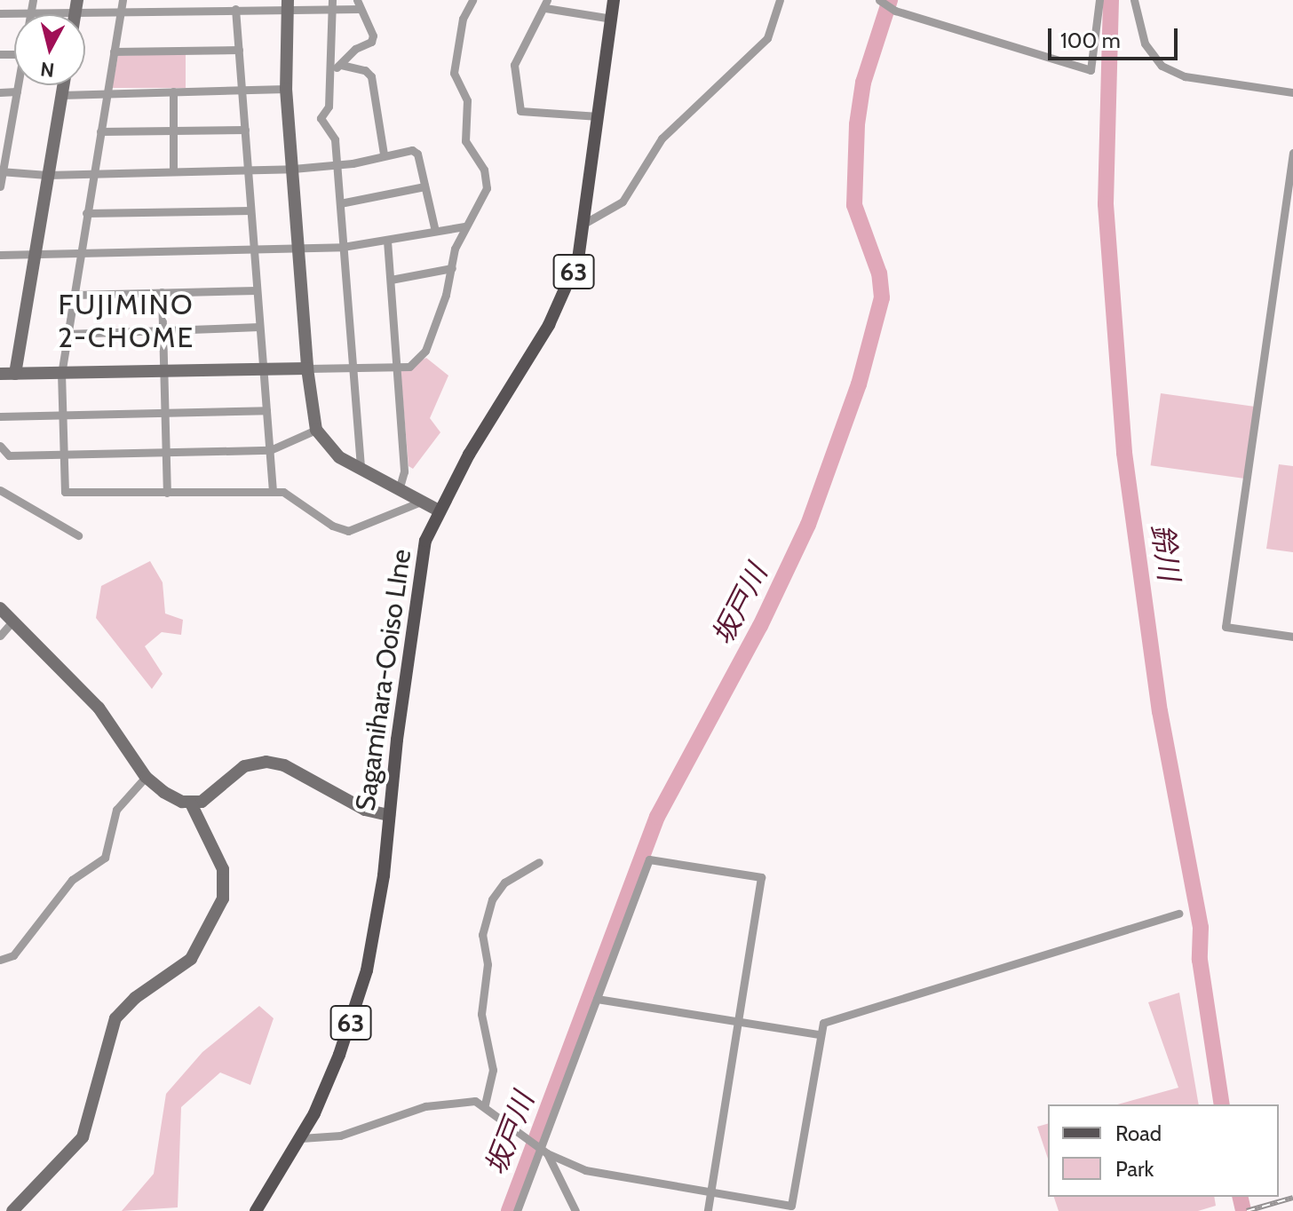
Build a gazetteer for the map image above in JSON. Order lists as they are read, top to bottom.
{
  "streets": {
    "main road": ["63", "Sagamihara-Ooiso LIne"]
  },
  "districts": ["FUJIMINO 2-CHOME"],
  "water": ["鈴川", "坂戸川"],
  "legend": ["Road", "Park"],
  "scale_bar": "100 m",
  "north": "bottom"
}
